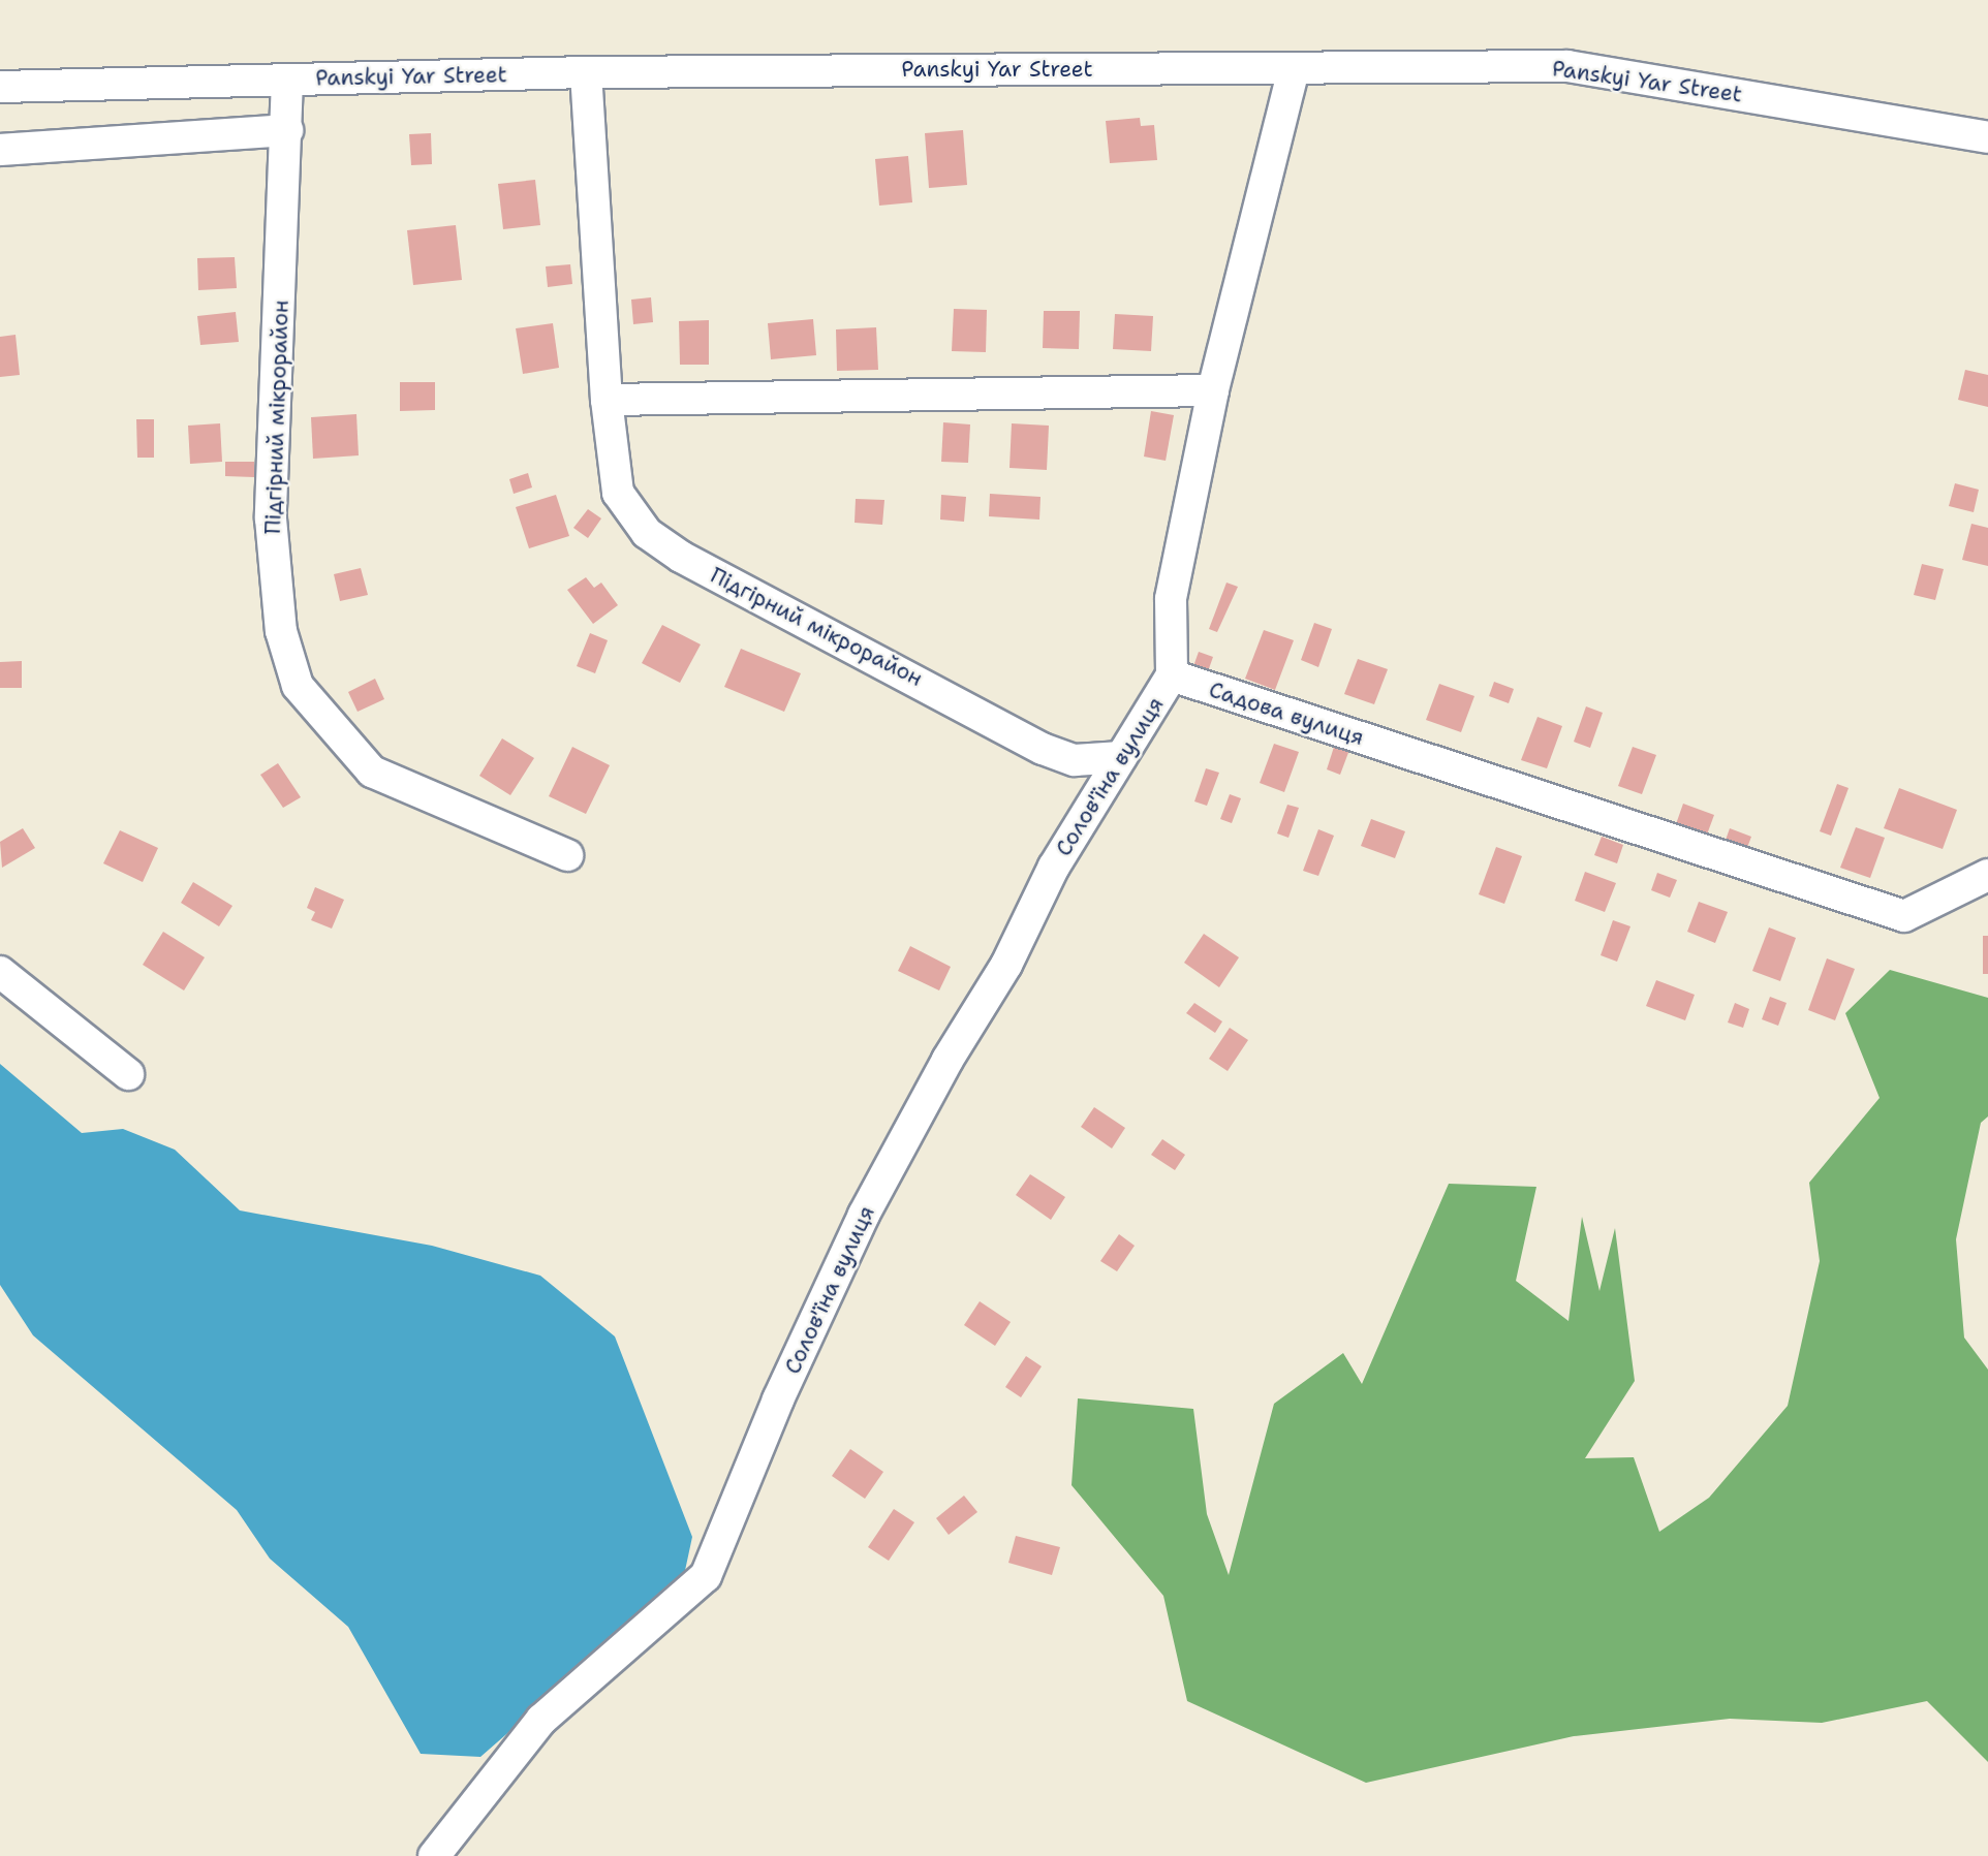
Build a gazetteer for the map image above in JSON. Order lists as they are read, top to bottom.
{
  "streets": {
    "street": [
      "Panskyi Yar Street",
      "Підгірний мікрорайон",
      "Садова вулиця",
      "Солов'їна вулиця"
    ]
  },
  "crossings": [
    ["Panskyi Yar Street", "Підгірний мікрорайон"],
    ["Підгірний мікрорайон", "Солов'їна вулиця"],
    ["Садова вулиця", "Солов'їна вулиця"]
  ]
}
